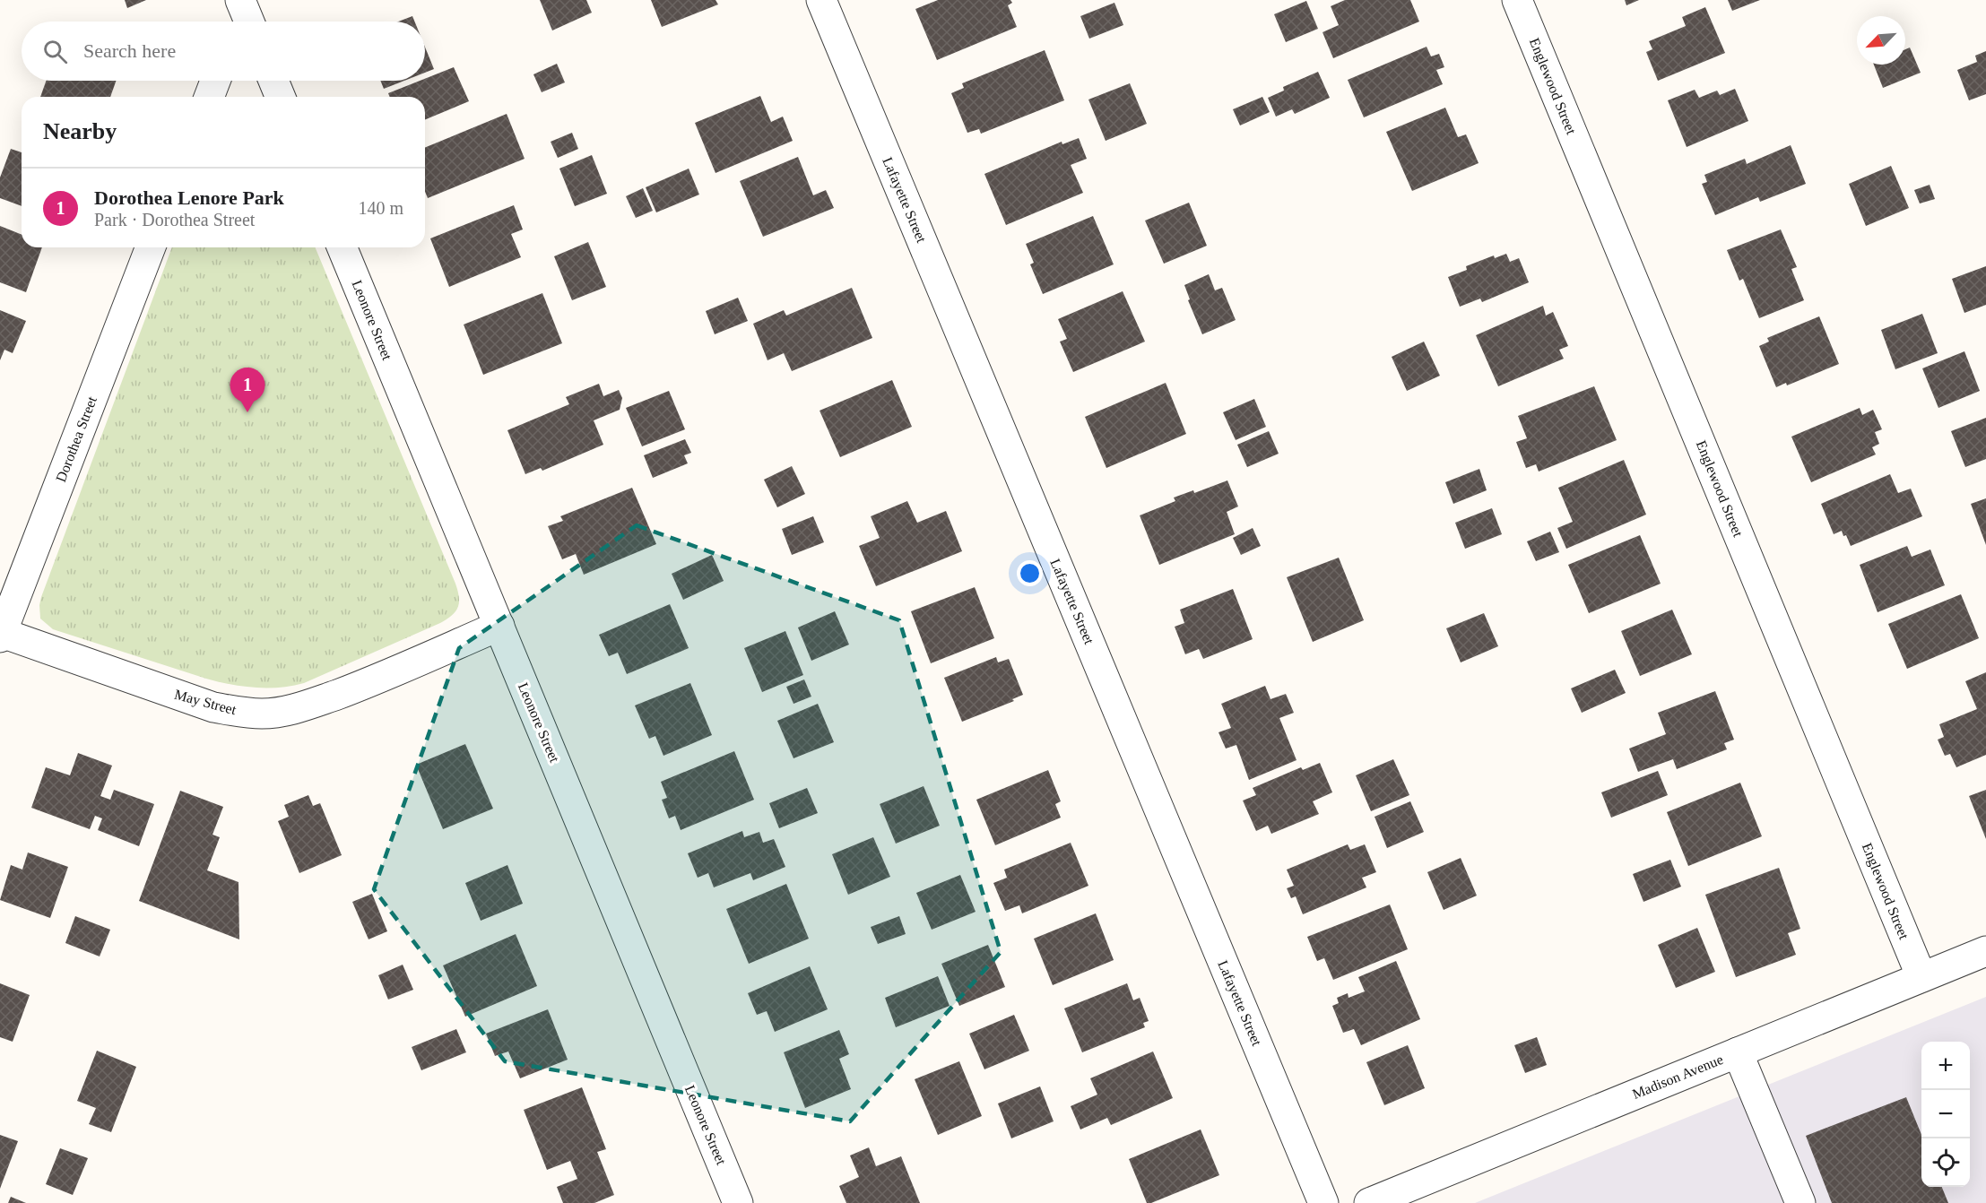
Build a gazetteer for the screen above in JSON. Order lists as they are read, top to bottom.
{
  "streets": {
    "street": [
      "Englewood Street",
      "Lafayette Street",
      "Leonore Street",
      "Dorothea Street",
      "May Street",
      "Madison Avenue"
    ]
  },
  "crossings": [
    ["Englewood Street", "Madison Avenue"],
    ["Leonore Street", "May Street"],
    ["Dorothea Street", "May Street"]
  ],
  "north": "bottom left",
  "page": {
    "search": "Search here",
    "heading": "Nearby",
    "list": [
      {
        "mark": "1",
        "name": "Dorothea Lenore Park",
        "note": "Park · Dorothea Street",
        "value": "140 m"
      }
    ],
    "pins": "1",
    "map_buttons": ["+", "−"]
  }
}
